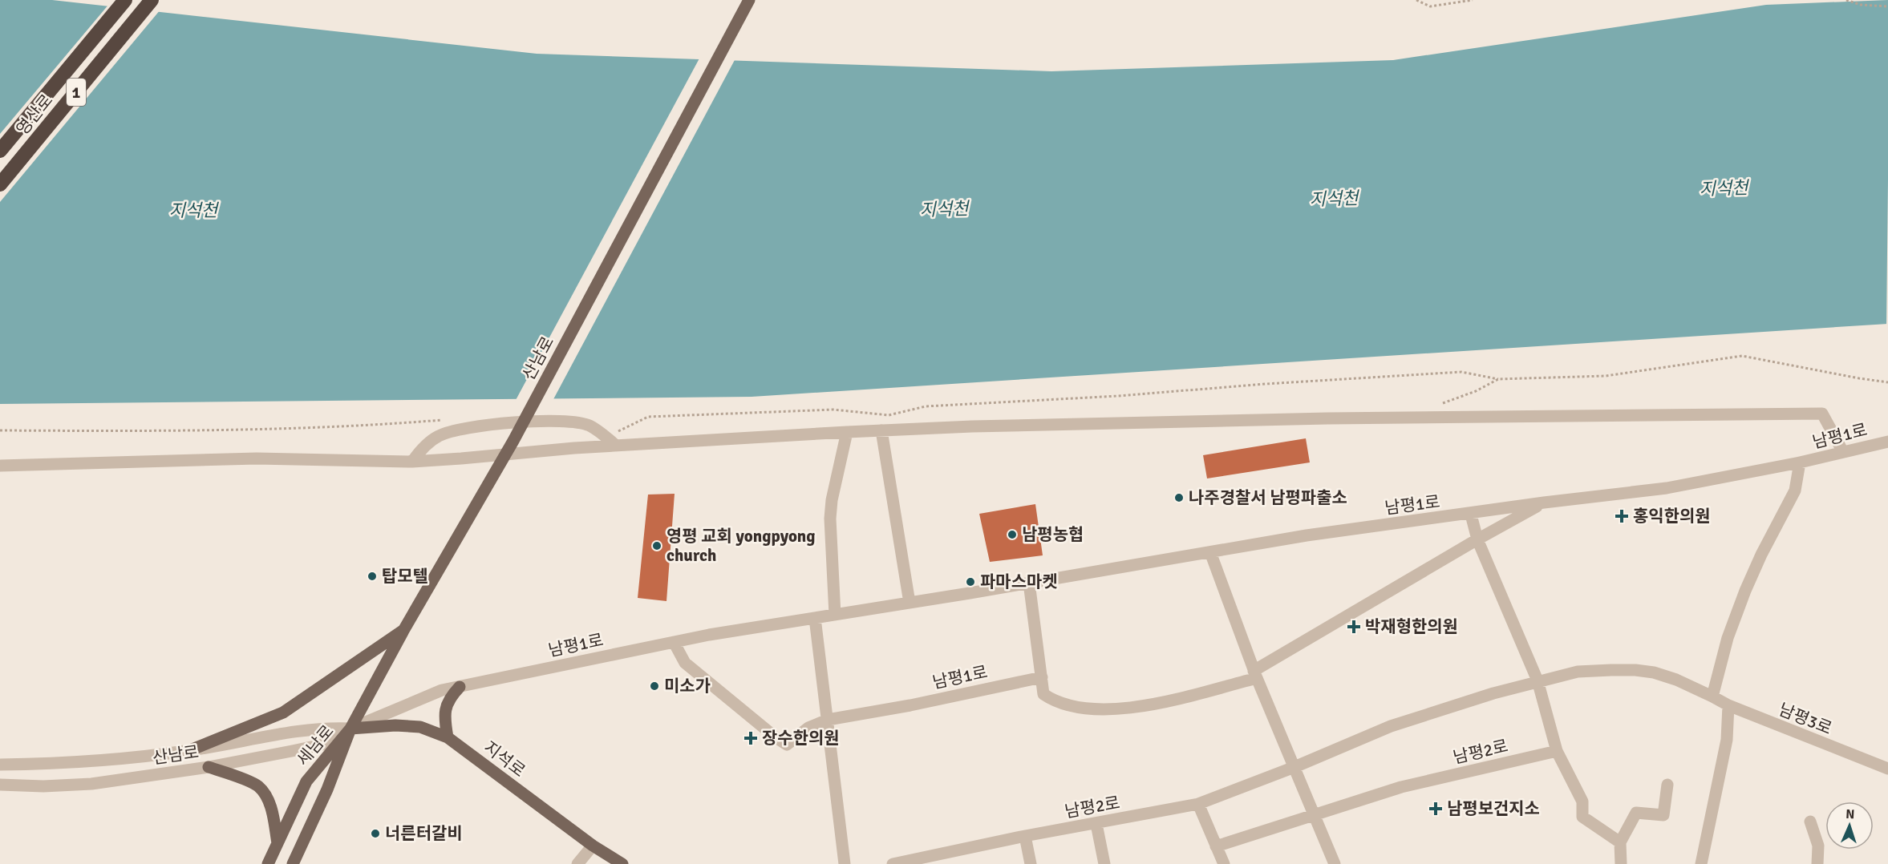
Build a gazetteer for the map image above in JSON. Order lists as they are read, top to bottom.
{
  "streets": {
    "highway": ["1", "영산로"],
    "main road": ["산남로", "세남로", "지석로"],
    "street": ["남평1로", "남평3로", "남평2로"]
  },
  "crossings": [
    ["산남로", "남평1로"],
    ["산남로", "세남로"],
    ["산남로", "지석로"],
    ["남평1로", "남평3로"],
    ["남평1로", "세남로"],
    ["남평1로", "남평2로"],
    ["남평1로", "지석로"],
    ["남평3로", "남평2로"],
    ["세남로", "지석로"]
  ],
  "water": ["지석천"],
  "places": {
    "other": [
      "나주경찰서 남평파출소",
      "남평농협",
      "영평 교회 yongpyong church",
      "탑모텔",
      "파마스마켓",
      "미소가",
      "너른터갈비"
    ],
    "health": [
      "홍익한의원",
      "박재형한의원",
      "장수한의원",
      "남평보건지소"
    ]
  },
  "north": "top"
}
